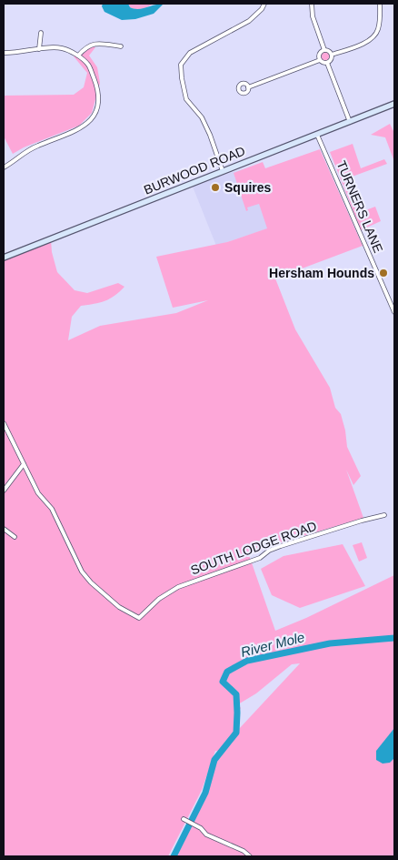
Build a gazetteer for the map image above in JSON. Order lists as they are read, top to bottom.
{
  "streets": {
    "street": ["BURWOOD ROAD", "TURNERS LANE", "SOUTH LODGE ROAD"]
  },
  "crossings": [
    ["BURWOOD ROAD", "TURNERS LANE"]
  ],
  "water": ["River Mole"],
  "places": ["Squires", "Hersham Hounds"]
}
